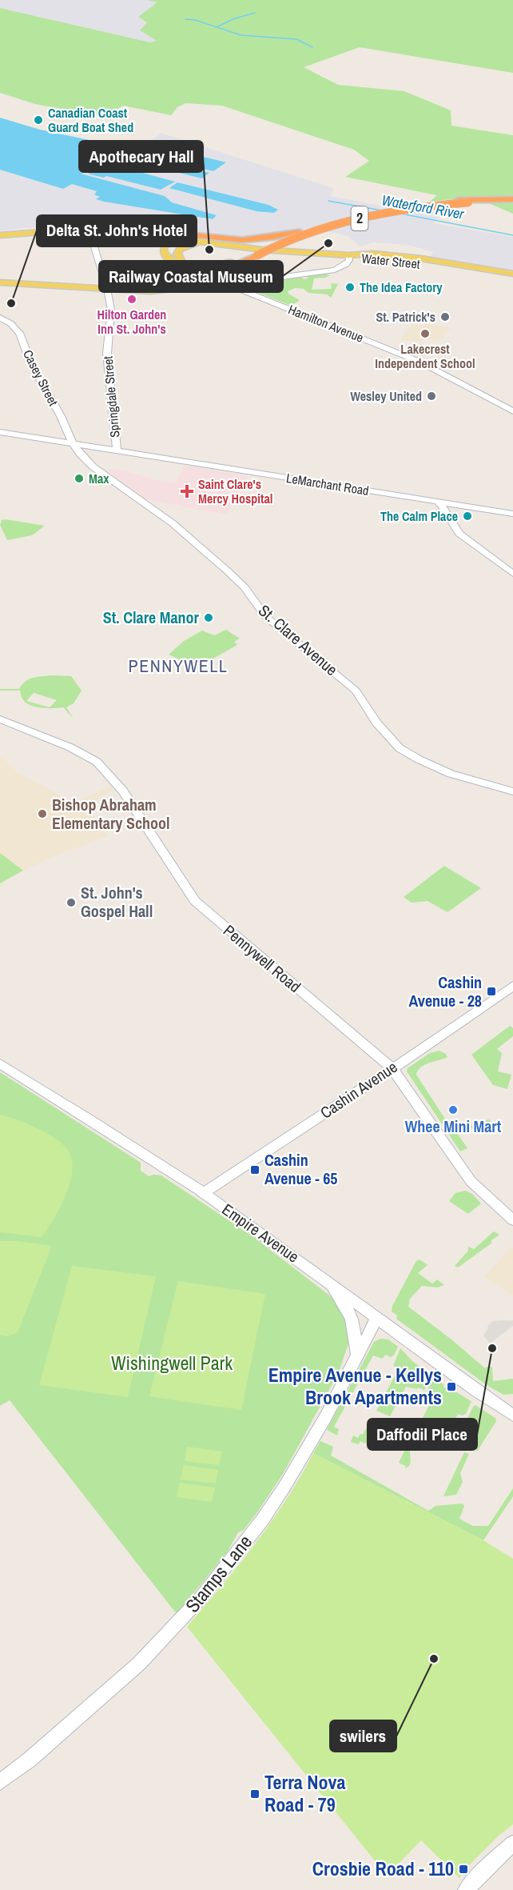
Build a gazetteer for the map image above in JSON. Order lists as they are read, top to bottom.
{
  "streets": {
    "highway": ["2"],
    "main road": ["Water Street"],
    "street": [
      "Hamilton Avenue",
      "Casey Street",
      "Springdale Street",
      "LeMarchant Road",
      "St. Clare Avenue",
      "Pennywell Road",
      "Cashin Avenue",
      "Empire Avenue",
      "Stamps Lane"
    ]
  },
  "crossings": [
    ["2", "Hamilton Avenue"],
    ["Casey Street", "LeMarchant Road"],
    ["Casey Street", "St. Clare Avenue"],
    ["Springdale Street", "LeMarchant Road"],
    ["LeMarchant Road", "St. Clare Avenue"],
    ["Pennywell Road", "Cashin Avenue"],
    ["Cashin Avenue", "Empire Avenue"],
    ["Empire Avenue", "Stamps Lane"]
  ],
  "districts": ["PENNYWELL"],
  "water": ["Waterford River"],
  "parks": ["Wishingwell Park"],
  "places": {
    "other": [
      "Canadian Coast Guard Boat Shed",
      "Railway Coastal Museum",
      "Apothecary Hall",
      "The Idea Factory",
      "Hilton Garden Inn St. John's",
      "Delta St. John's Hotel",
      "St. Patrick's",
      "Lakecrest Independent School",
      "Wesley United",
      "Max",
      "The Calm Place",
      "St. Clare Manor",
      "Bishop Abraham Elementary School",
      "St. John's Gospel Hall",
      "Whee Mini Mart",
      "Daffodil Place",
      "swilers"
    ],
    "health": ["Saint Clare's Mercy Hospital"],
    "transit": [
      "Cashin Avenue - 28",
      "Cashin Avenue - 65",
      "Empire Avenue - Kellys Brook Apartments",
      "Terra Nova Road - 79",
      "Crosbie Road - 110"
    ]
  }
}
